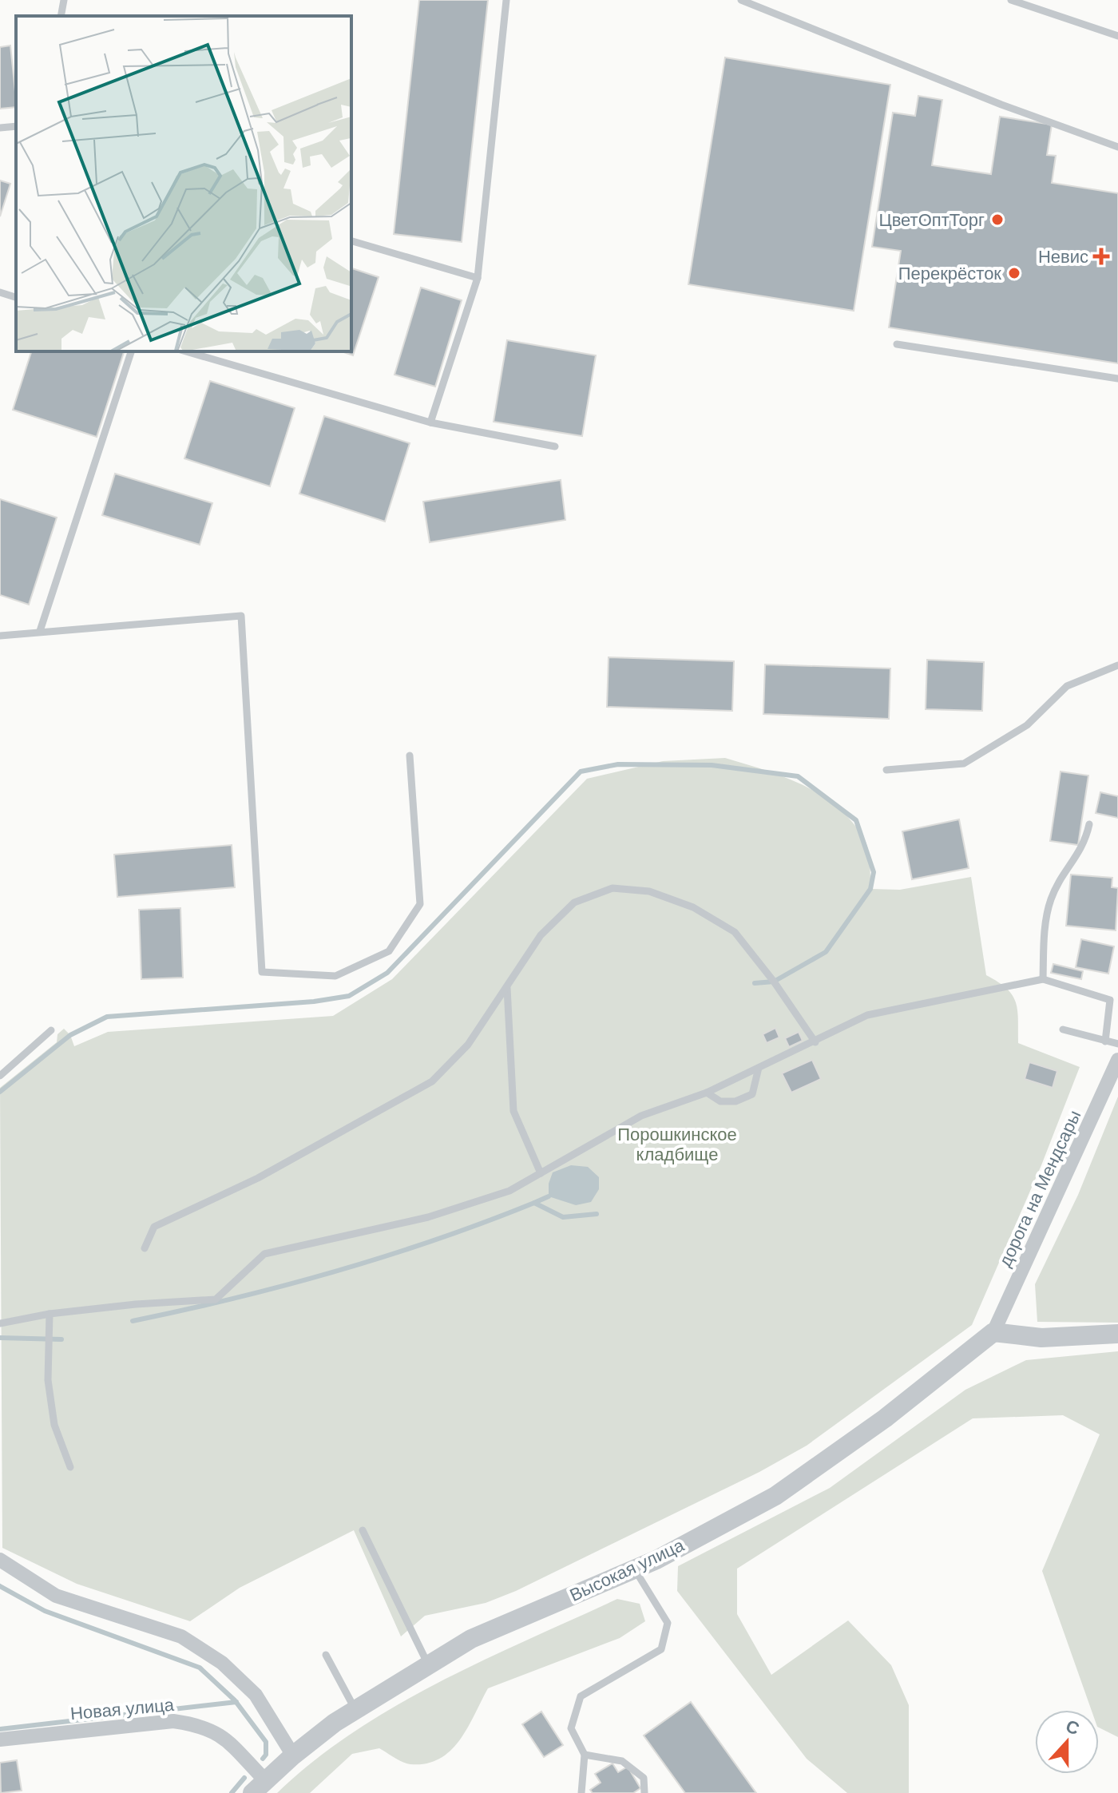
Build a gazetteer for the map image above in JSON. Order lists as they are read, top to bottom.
{
  "streets": {
    "street": ["дорога на Мендсары", "Высокая улица", "Новая улица"]
  },
  "crossings": [
    ["дорога на Мендсары", "Высокая улица"],
    ["Высокая улица", "Новая улица"]
  ],
  "parks": ["Порошкинское кладбище"],
  "places": {
    "other": ["ЦветОптТорг", "Перекрёсток"],
    "health": ["Невис"]
  },
  "north": "top"
}
